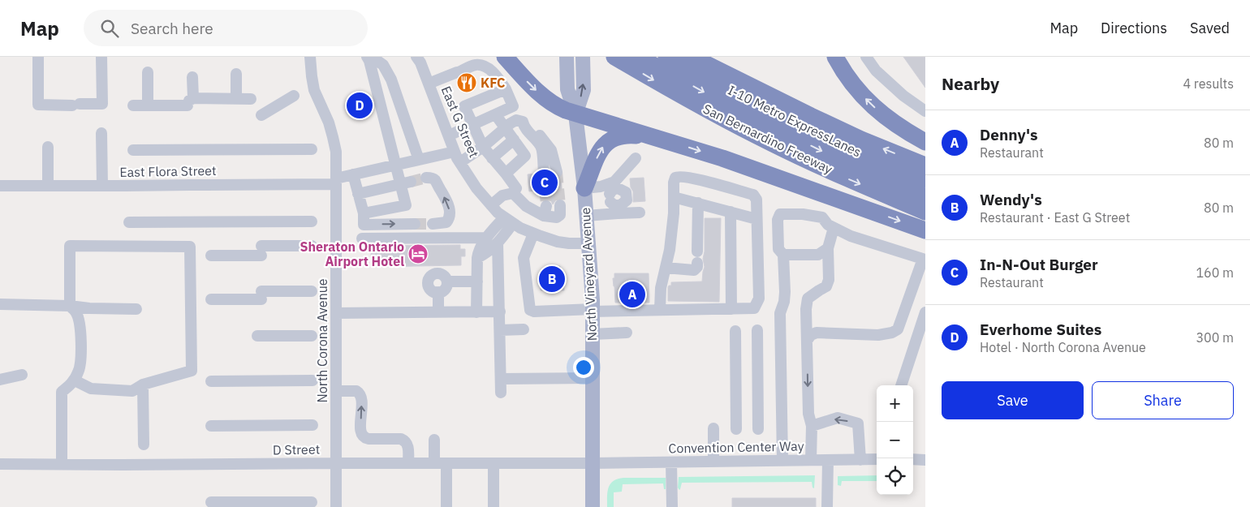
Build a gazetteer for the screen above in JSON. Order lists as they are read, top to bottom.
{
  "streets": {
    "highway": ["I-10 Metro ExpressLanes", "San Bernardino Freeway"],
    "main road": ["North Vineyard Avenue"],
    "street": [
      "East G Street",
      "East Flora Street",
      "North Corona Avenue",
      "Convention Center Way",
      "D Street"
    ]
  },
  "crossings": [
    ["East G Street", "East Flora Street"],
    ["East G Street", "North Vineyard Avenue"],
    ["East Flora Street", "North Corona Avenue"],
    ["North Vineyard Avenue", "Convention Center Way"],
    ["North Vineyard Avenue", "D Street"],
    ["North Corona Avenue", "D Street"],
    ["Convention Center Way", "D Street"]
  ],
  "places": {
    "restaurant": ["KFC"],
    "hotel": ["Sheraton Ontario Airport Hotel"]
  },
  "page": {
    "header": "Map",
    "search": "Search here",
    "nav": ["Map", "Directions", "Saved"],
    "heading": ["Nearby", "4 results"],
    "pins": [
      "D",
      "C",
      "B",
      "A"
    ],
    "list": [
      {
        "mark": "A",
        "name": "Denny's",
        "note": "Restaurant",
        "value": "80 m"
      },
      {
        "mark": "B",
        "name": "Wendy's",
        "note": "Restaurant · East G Street",
        "value": "80 m"
      },
      {
        "mark": "C",
        "name": "In-N-Out Burger",
        "note": "Restaurant",
        "value": "160 m"
      },
      {
        "mark": "D",
        "name": "Everhome Suites",
        "note": "Hotel · North Corona Avenue",
        "value": "300 m"
      }
    ],
    "buttons": ["Save", "Share"],
    "map_buttons": ["+", "−"]
  }
}
